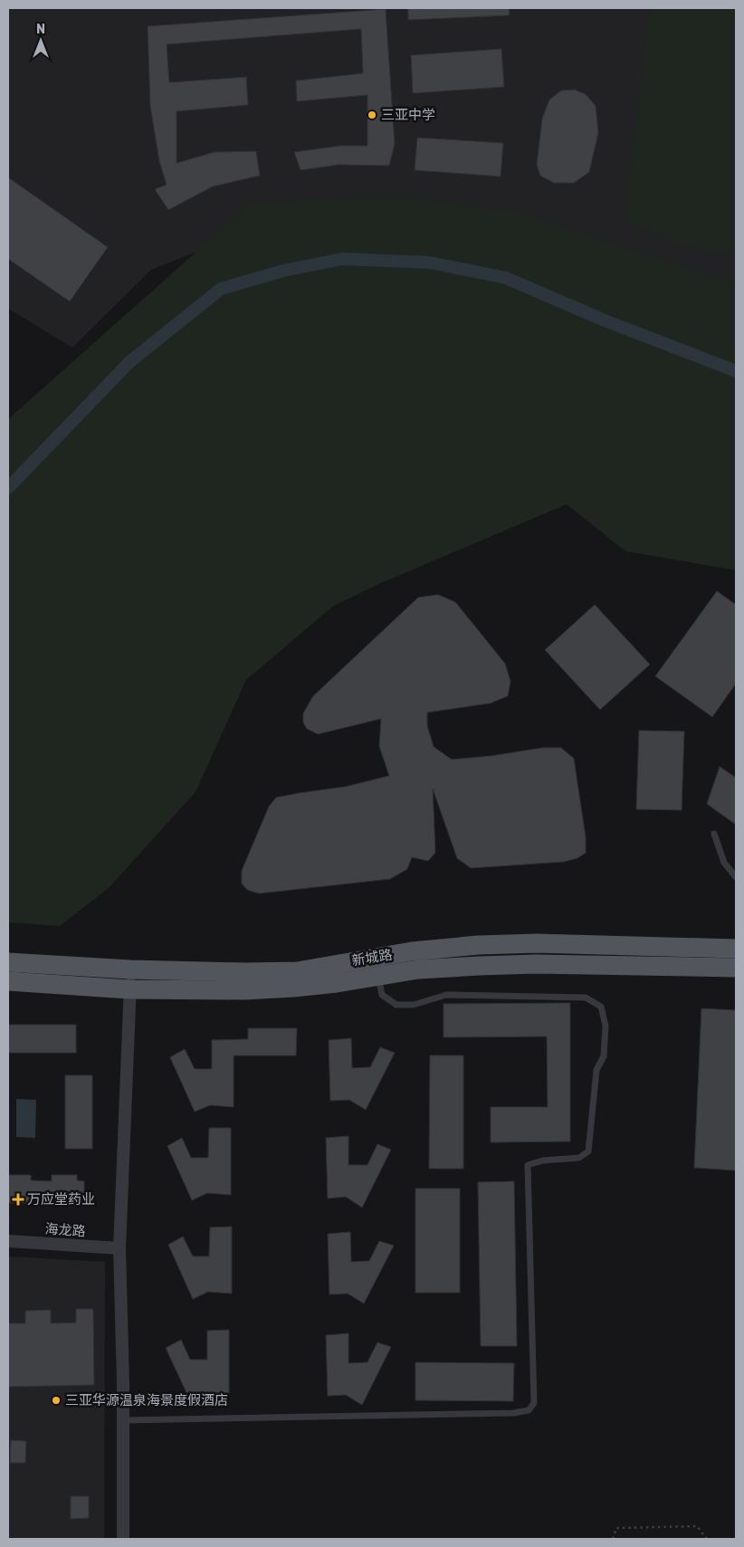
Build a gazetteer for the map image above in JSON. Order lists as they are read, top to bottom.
{
  "streets": {
    "main road": ["新城路"],
    "street": ["海龙路"]
  },
  "places": {
    "other": ["三亚中学", "三亚华源温泉海景度假酒店"],
    "health": ["万应堂药业"]
  },
  "north": "top"
}
